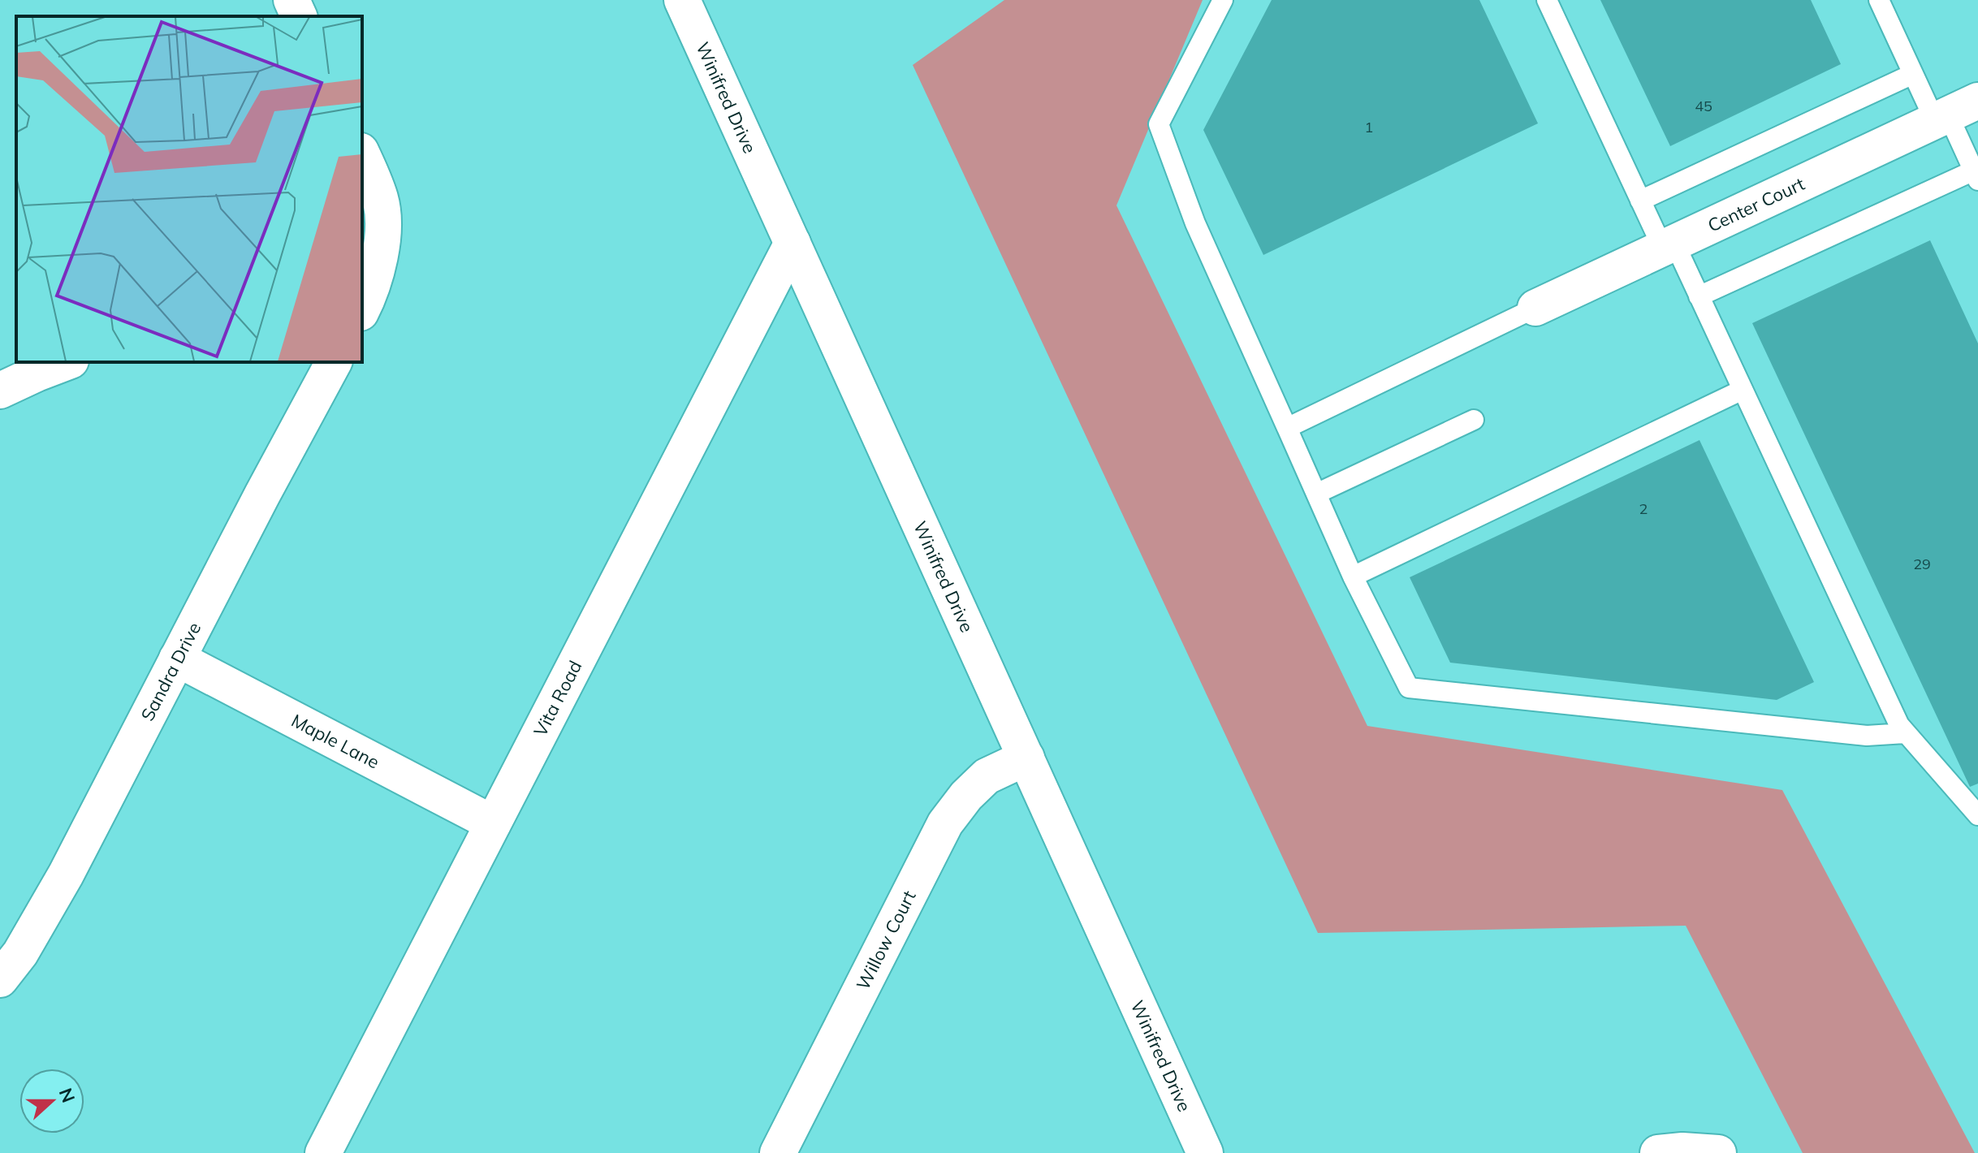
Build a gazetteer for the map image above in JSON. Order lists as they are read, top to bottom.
{
  "streets": {
    "street": [
      "Winifred Drive",
      "Center Court",
      "Sandra Drive",
      "Vita Road",
      "Maple Lane",
      "Willow Court"
    ]
  },
  "crossings": [
    ["Winifred Drive", "Vita Road"],
    ["Winifred Drive", "Willow Court"],
    ["Sandra Drive", "Maple Lane"],
    ["Vita Road", "Maple Lane"]
  ],
  "house_numbers": [
    "45",
    "1",
    "2",
    "29"
  ],
  "north": "right"
}
